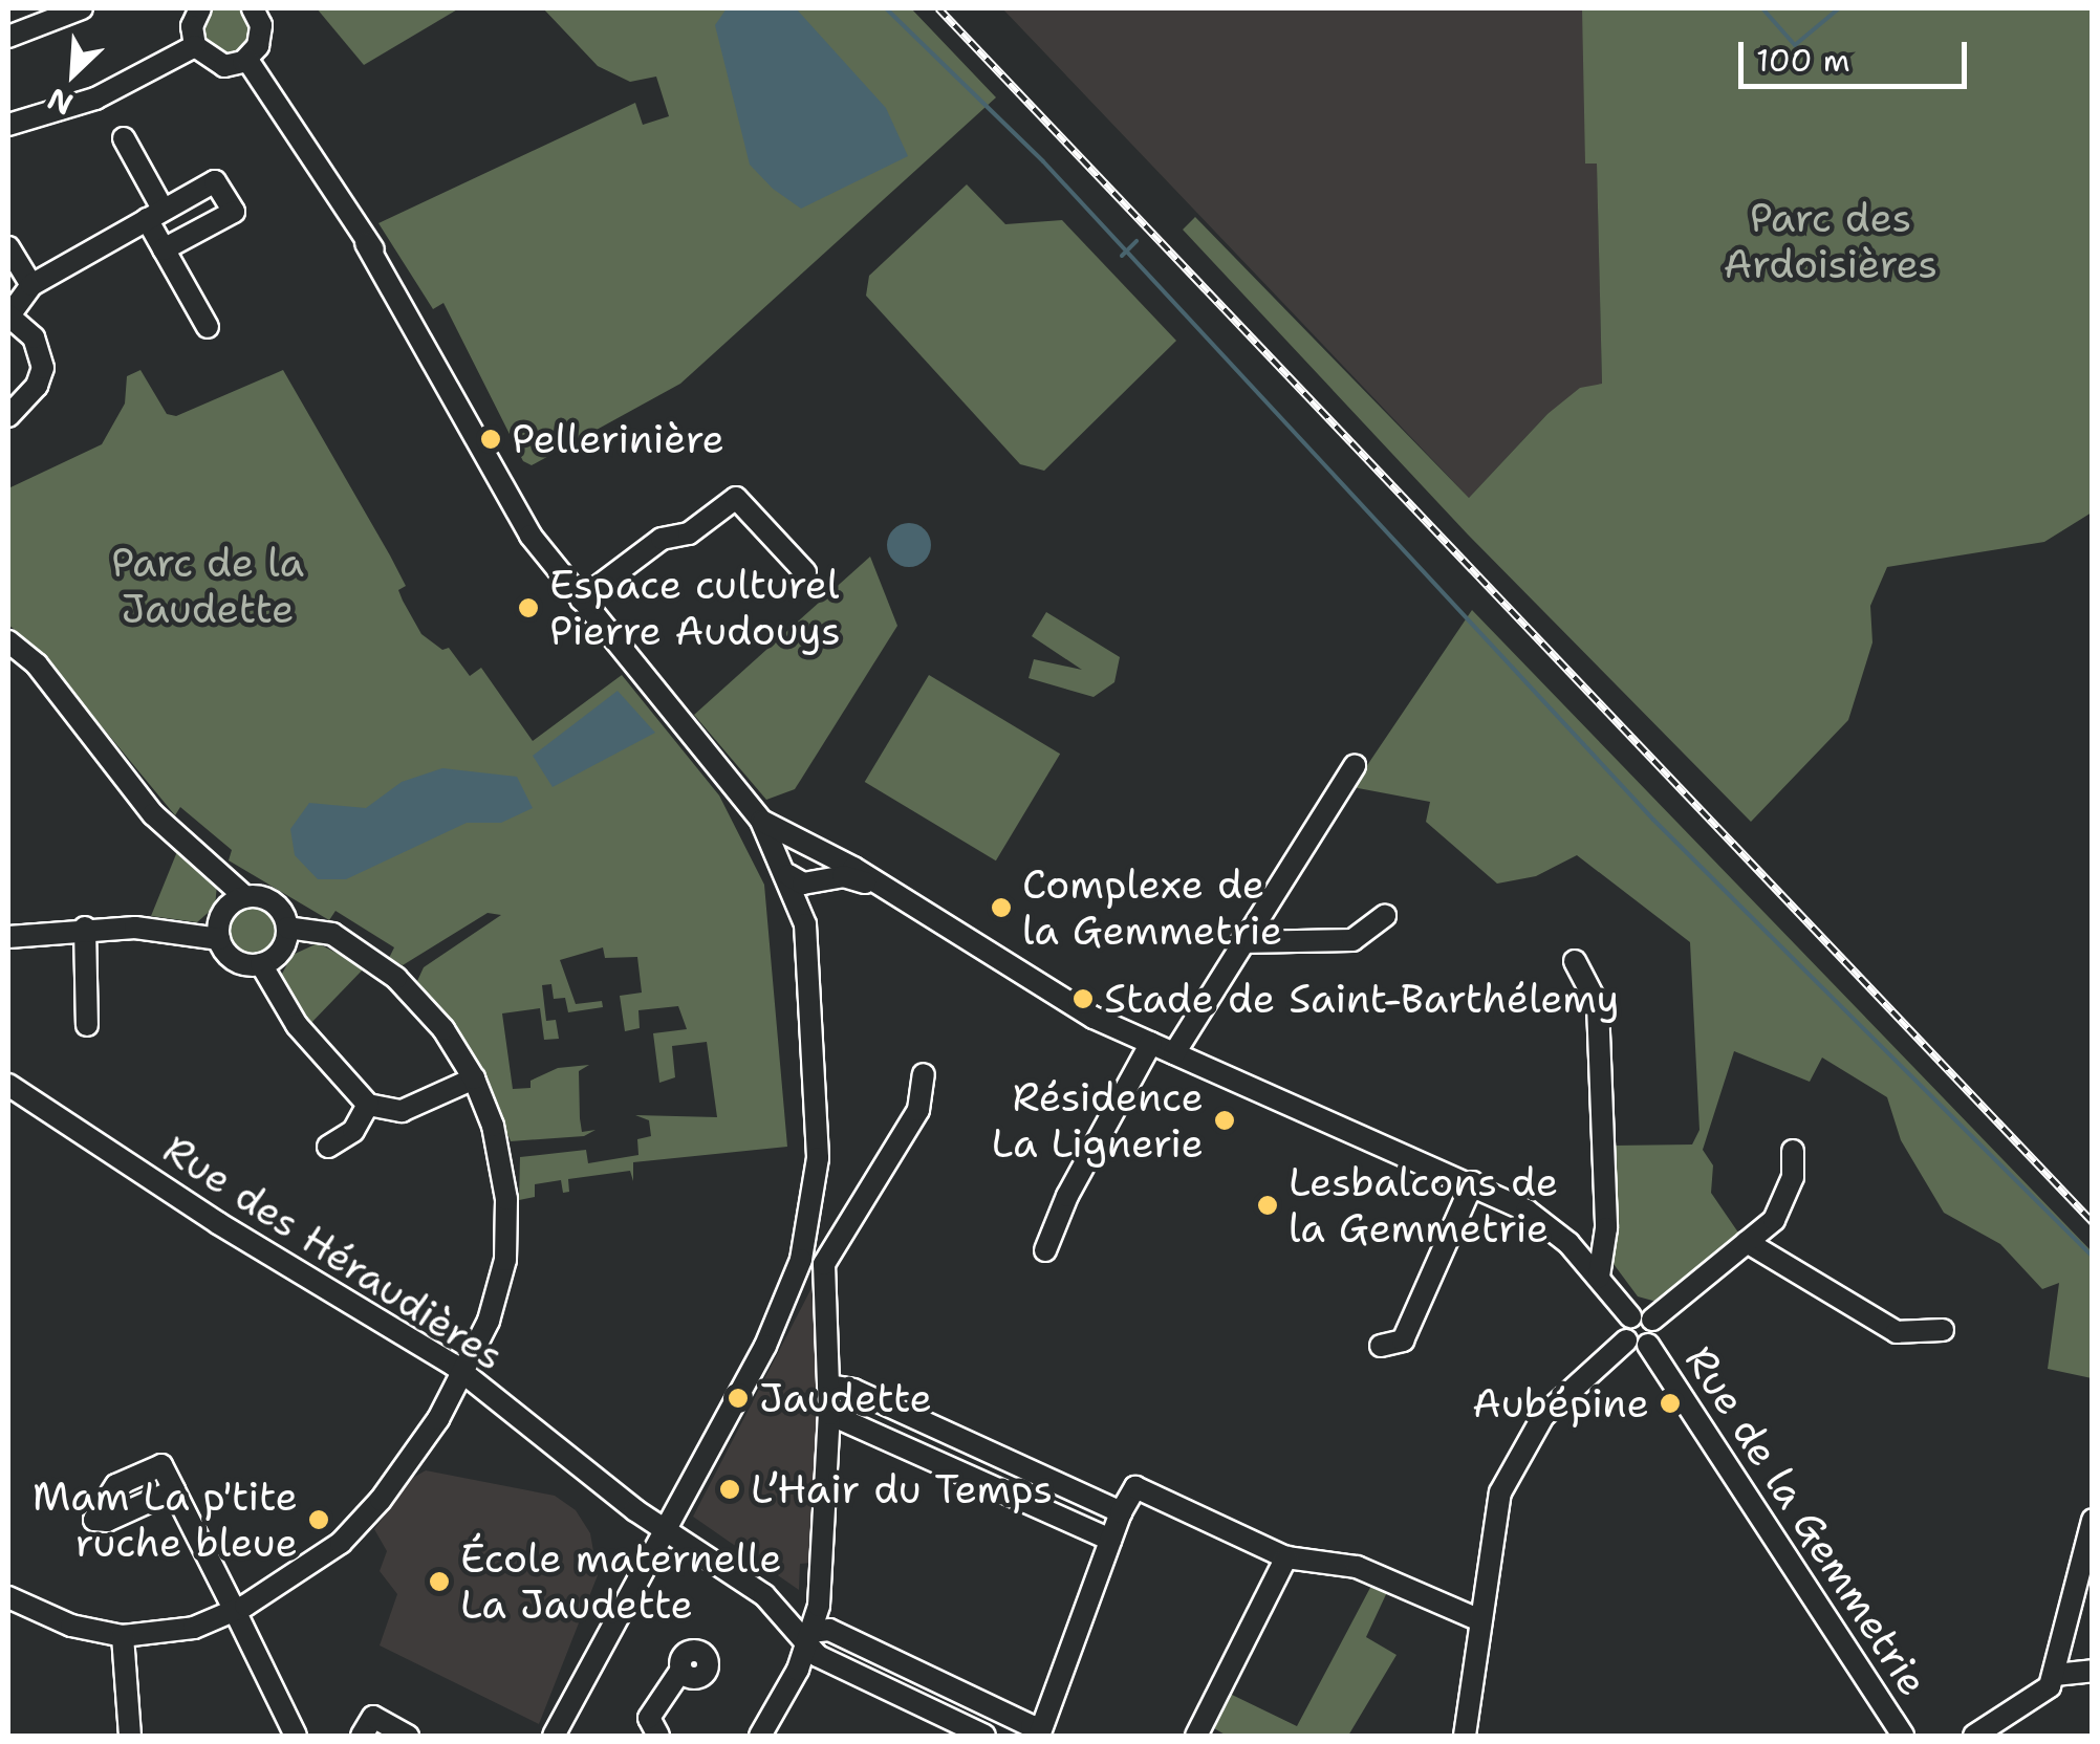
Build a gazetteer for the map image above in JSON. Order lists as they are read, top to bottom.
{
  "streets": {
    "street": ["Rue des Héraudières", "Rue de la Gemmetrie"]
  },
  "parks": ["Parc des Ardoisières", "Parc de la Jaudette"],
  "places": [
    "Pellerinière",
    "Espace culturel Pierre Audouys",
    "Complexe de la Gemmetrie",
    "Stade de Saint-Barthélemy",
    "Résidence La Lignerie",
    "Lesbalcons de la Gemmetrie",
    "Jaudette",
    "Aubépine",
    "L’Hair du Temps",
    "Mam La p'tite ruche bleue",
    "École maternelle La Jaudette"
  ],
  "scale_bar": "100 m",
  "north": "bottom left"
}
